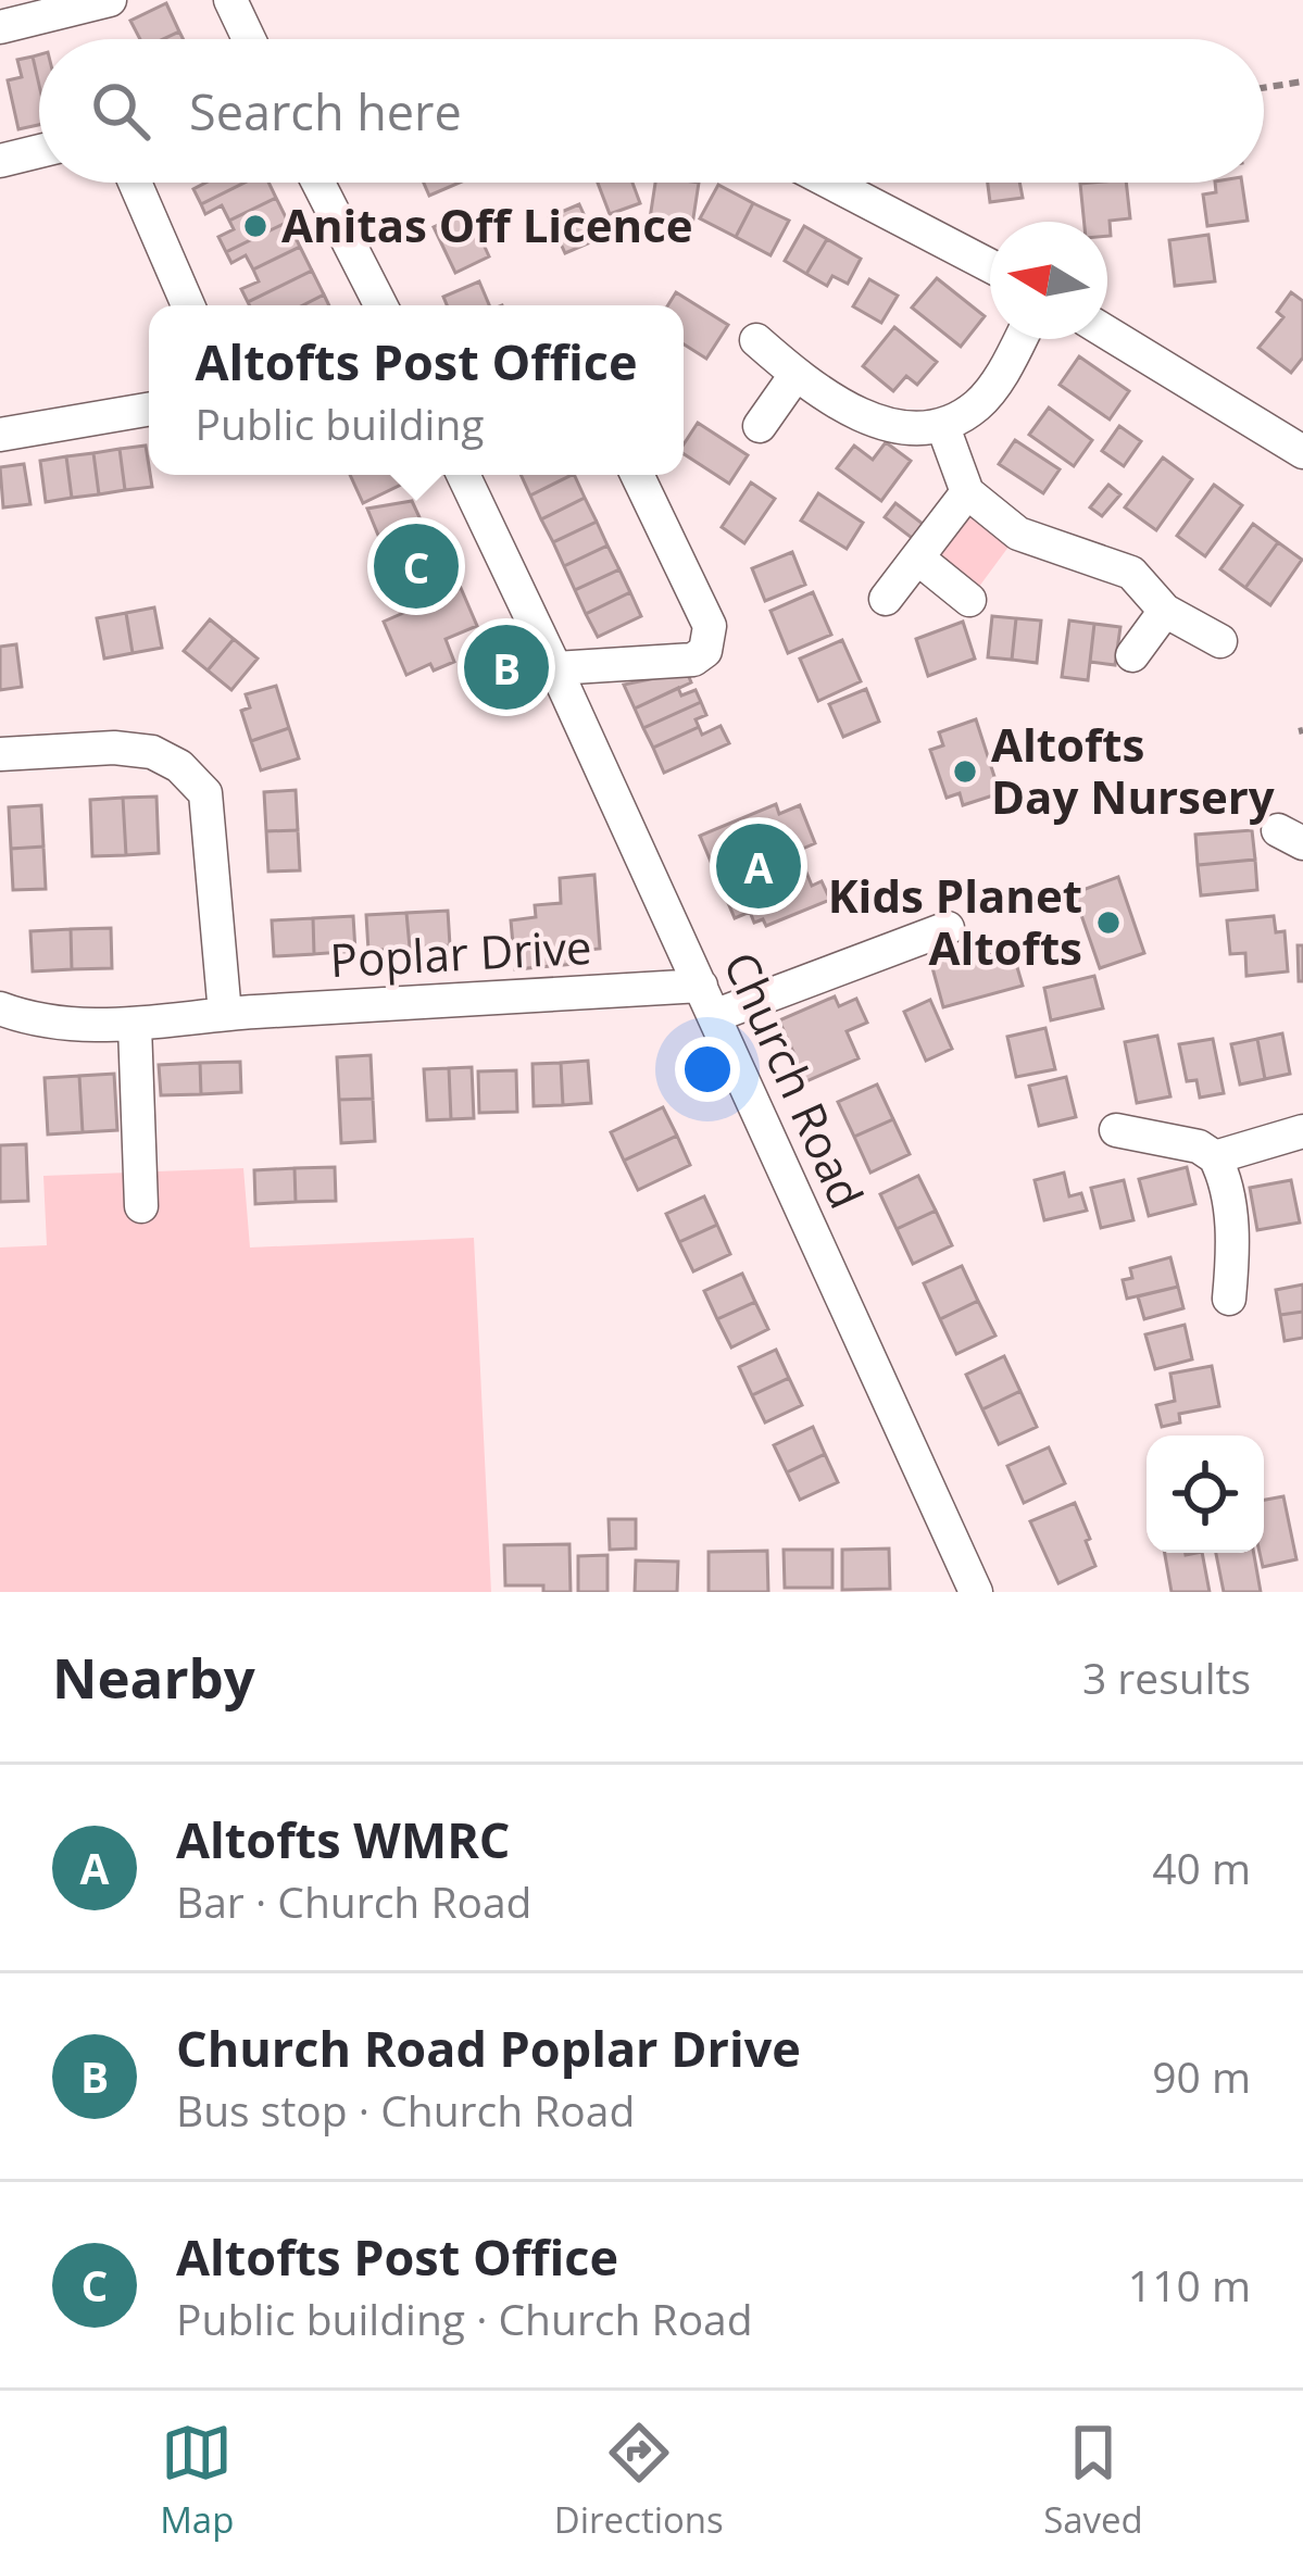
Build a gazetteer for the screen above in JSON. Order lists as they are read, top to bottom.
{
  "streets": {
    "street": ["Poplar Drive", "Church Road"]
  },
  "crossings": [
    ["Poplar Drive", "Church Road"]
  ],
  "places": ["Anitas Off Licence", "Altofts Day Nursery", "Kids Planet Altofts"],
  "north": "left",
  "page": {
    "search": "Search here",
    "popup": ["Altofts Post Office", "Public building"],
    "pins": ["C", "B", "A"],
    "heading": ["Nearby", "3 results"],
    "list": [
      {
        "mark": "A",
        "name": "Altofts WMRC",
        "note": "Bar · Church Road",
        "value": "40 m"
      },
      {
        "mark": "B",
        "name": "Church Road Poplar Drive",
        "note": "Bus stop · Church Road",
        "value": "90 m"
      },
      {
        "mark": "C",
        "name": "Altofts Post Office",
        "note": "Public building · Church Road",
        "value": "110 m"
      }
    ],
    "nav": ["Map", "Directions", "Saved"]
  }
}
